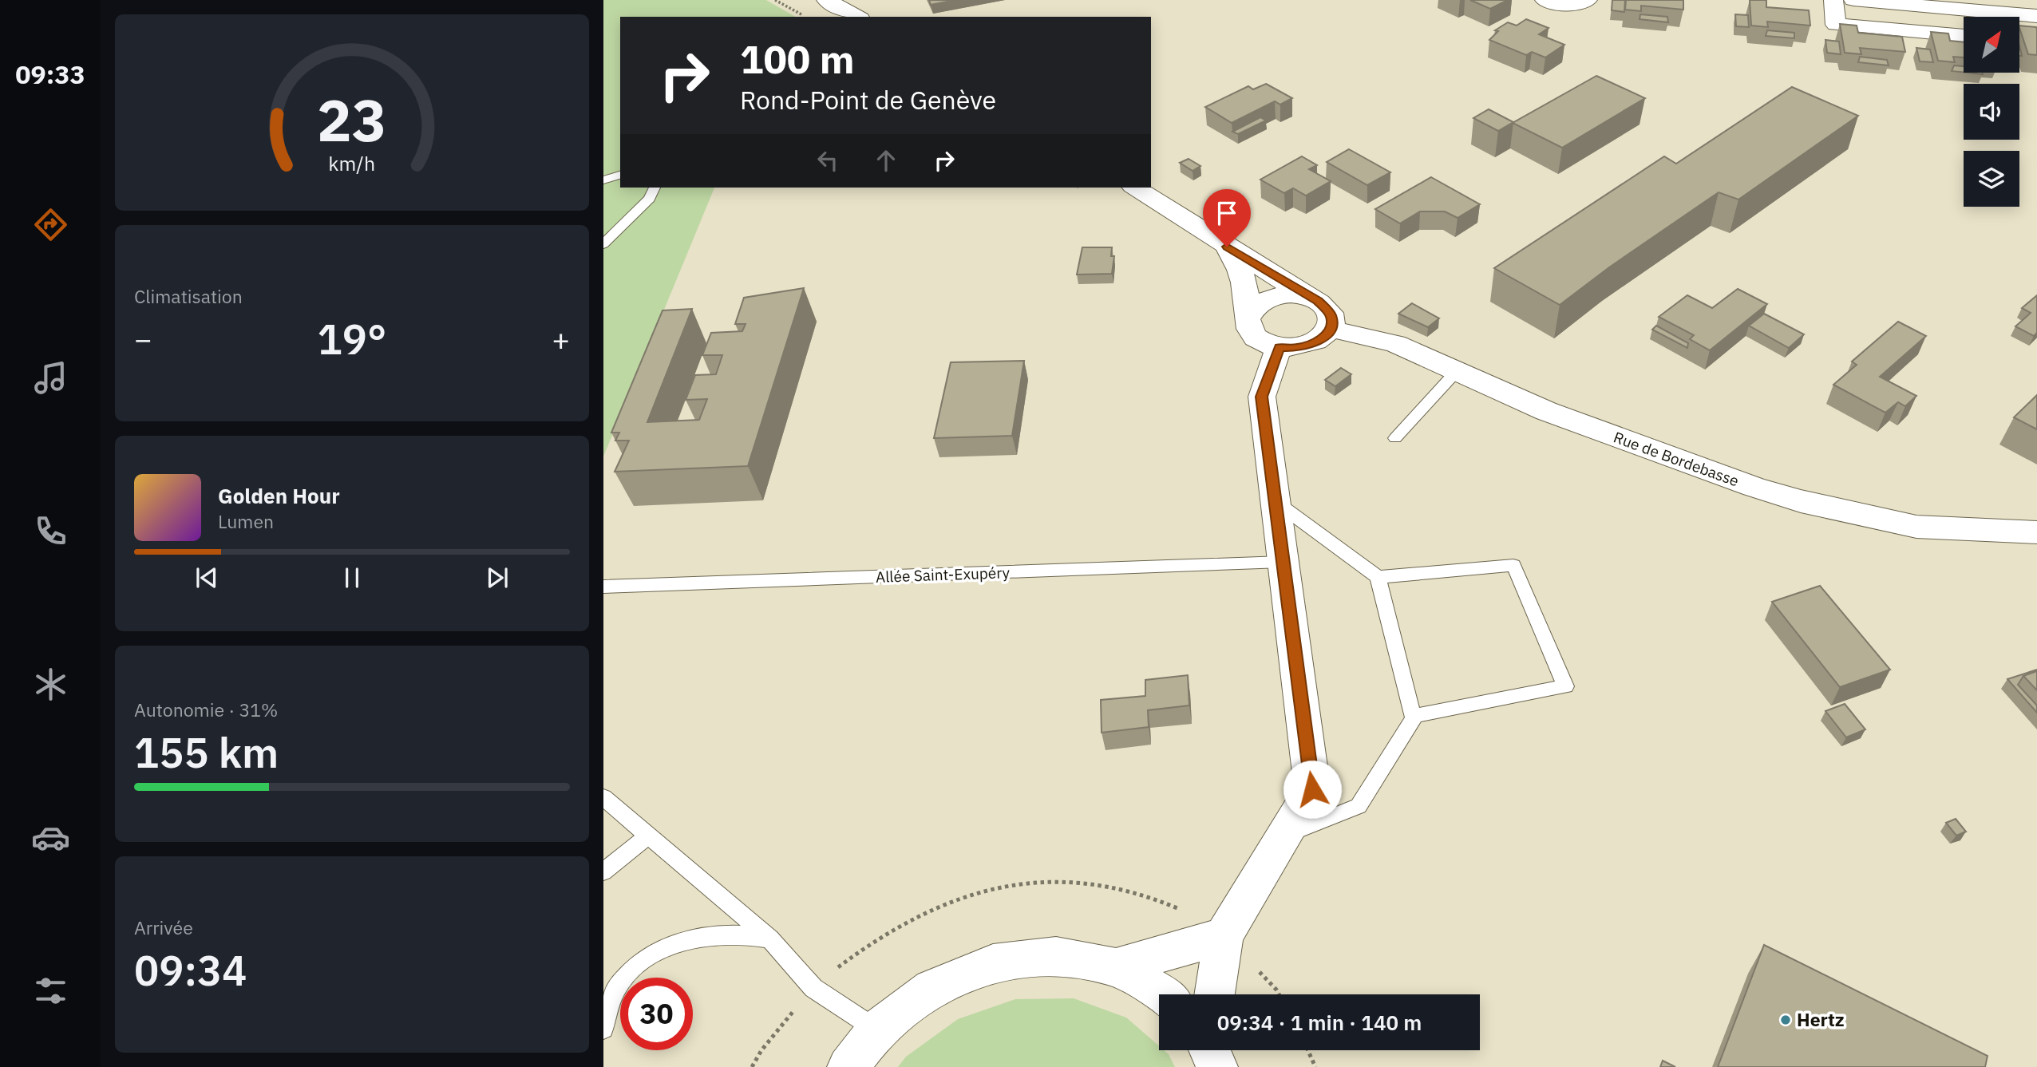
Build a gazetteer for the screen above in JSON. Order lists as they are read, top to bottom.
{
  "streets": {
    "street": ["Rue de Bordebasse"],
    "lane": ["Allée Saint-Exupéry"]
  },
  "places": ["Hertz"],
  "north": "top right",
  "page": {
    "tabs": "09:33",
    "turn": ["100 m", "Rond-Point de Genève"],
    "tile": [
      "Climatisation",
      ["Autonomie · 31%", "155 km"],
      ["Arrivée", "09:34"]
    ],
    "heat": ["−", "19°", "+"],
    "song": ["Golden Hour", "Lumen"],
    "limit": "30",
    "trip": "09:34 · 1 min · 140 m",
    "gauge": ["23", "km/h"]
  }
}
